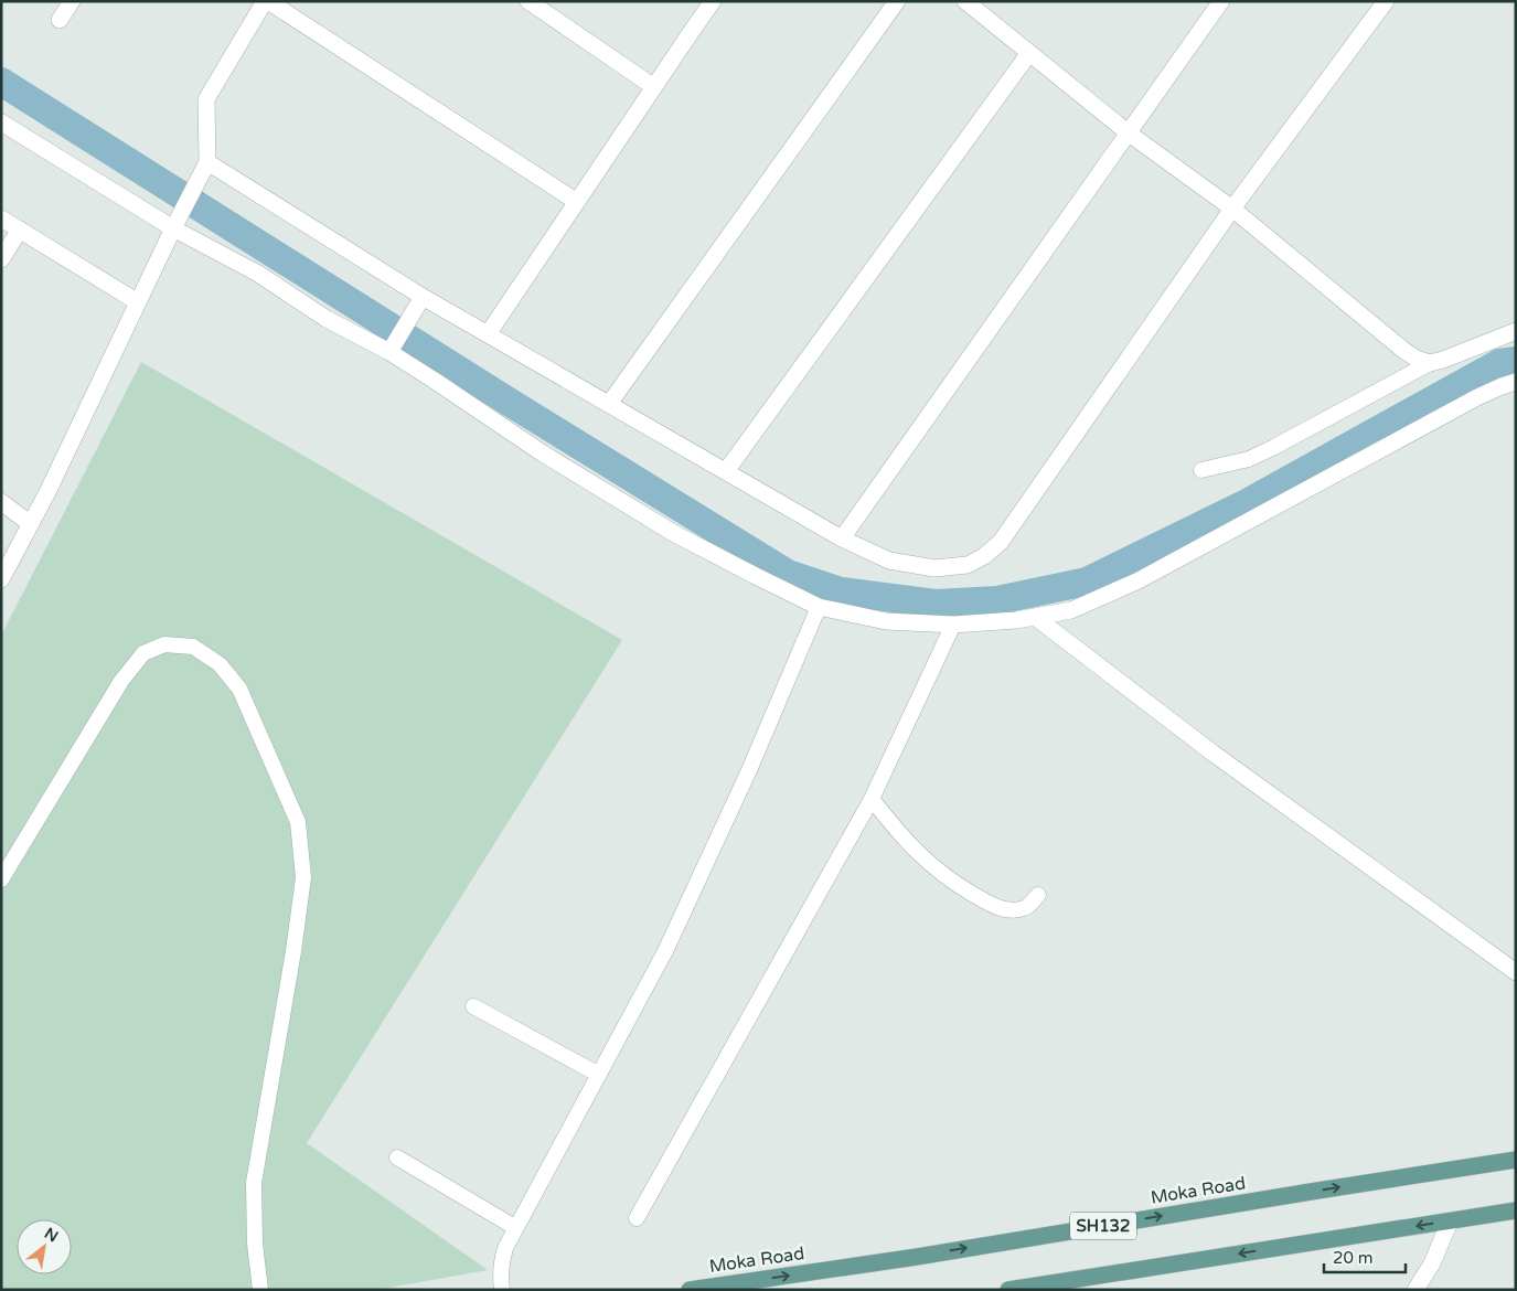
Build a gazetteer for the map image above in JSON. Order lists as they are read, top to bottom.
{
  "streets": {
    "main road": ["Moka Road", "SH132"]
  },
  "scale_bar": "20 m",
  "north": "top right"
}
